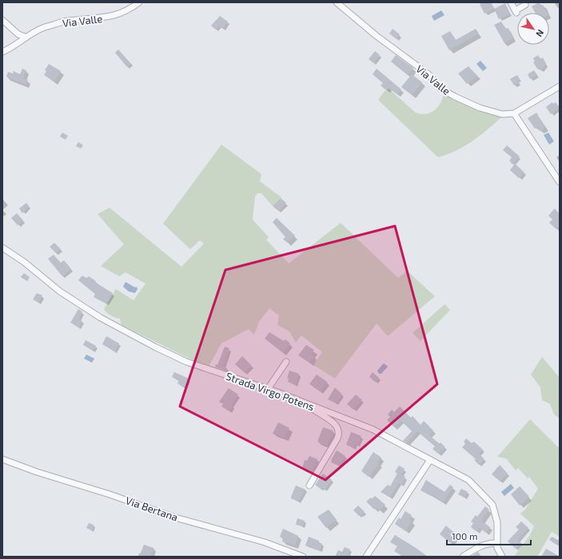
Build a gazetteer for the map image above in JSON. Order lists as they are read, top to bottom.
{
  "streets": {
    "street": ["Via Valle", "Strada Virgo Potens", "Via Bertana"]
  },
  "scale_bar": "100 m",
  "north": "bottom right"
}
